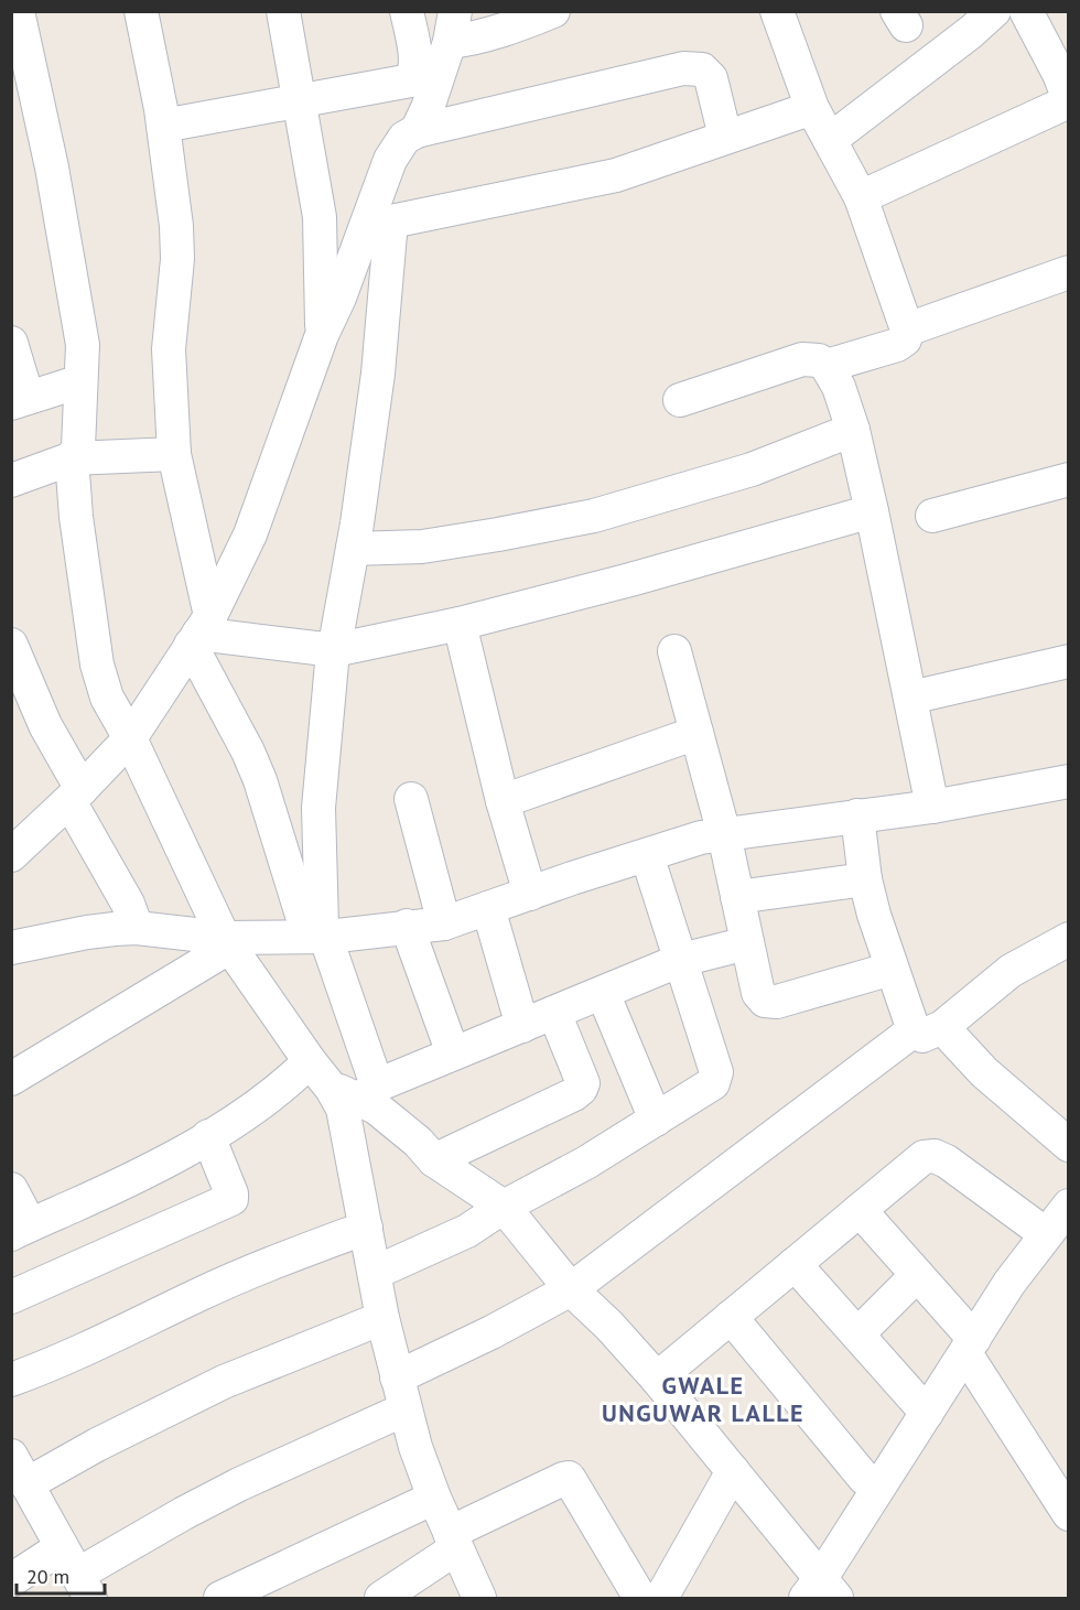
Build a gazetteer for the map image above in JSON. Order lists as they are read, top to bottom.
{
  "districts": ["GWALE UNGUWAR LALLE"],
  "scale_bar": "20 m"
}
